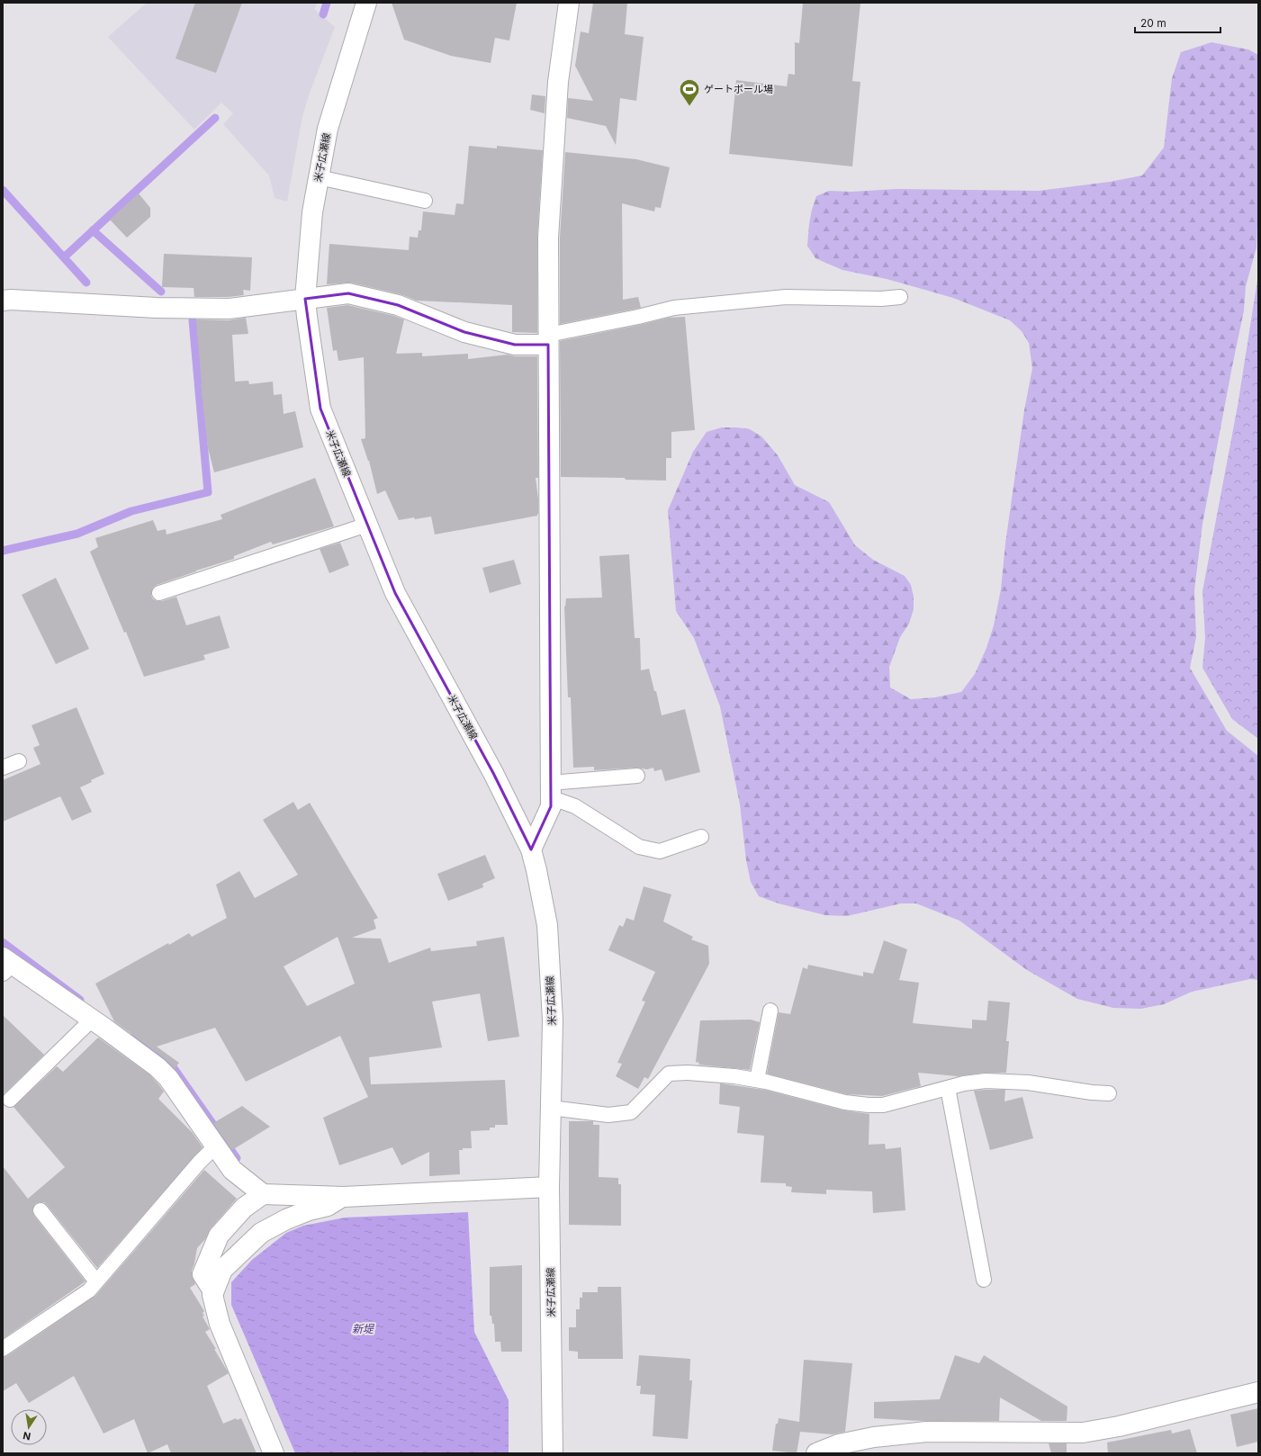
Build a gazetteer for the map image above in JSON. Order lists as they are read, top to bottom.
{
  "streets": {
    "street": ["米子広瀬線"]
  },
  "water": ["新堤"],
  "places": {
    "sports": ["ゲートボール場"]
  },
  "scale_bar": "20 m",
  "north": "bottom"
}
